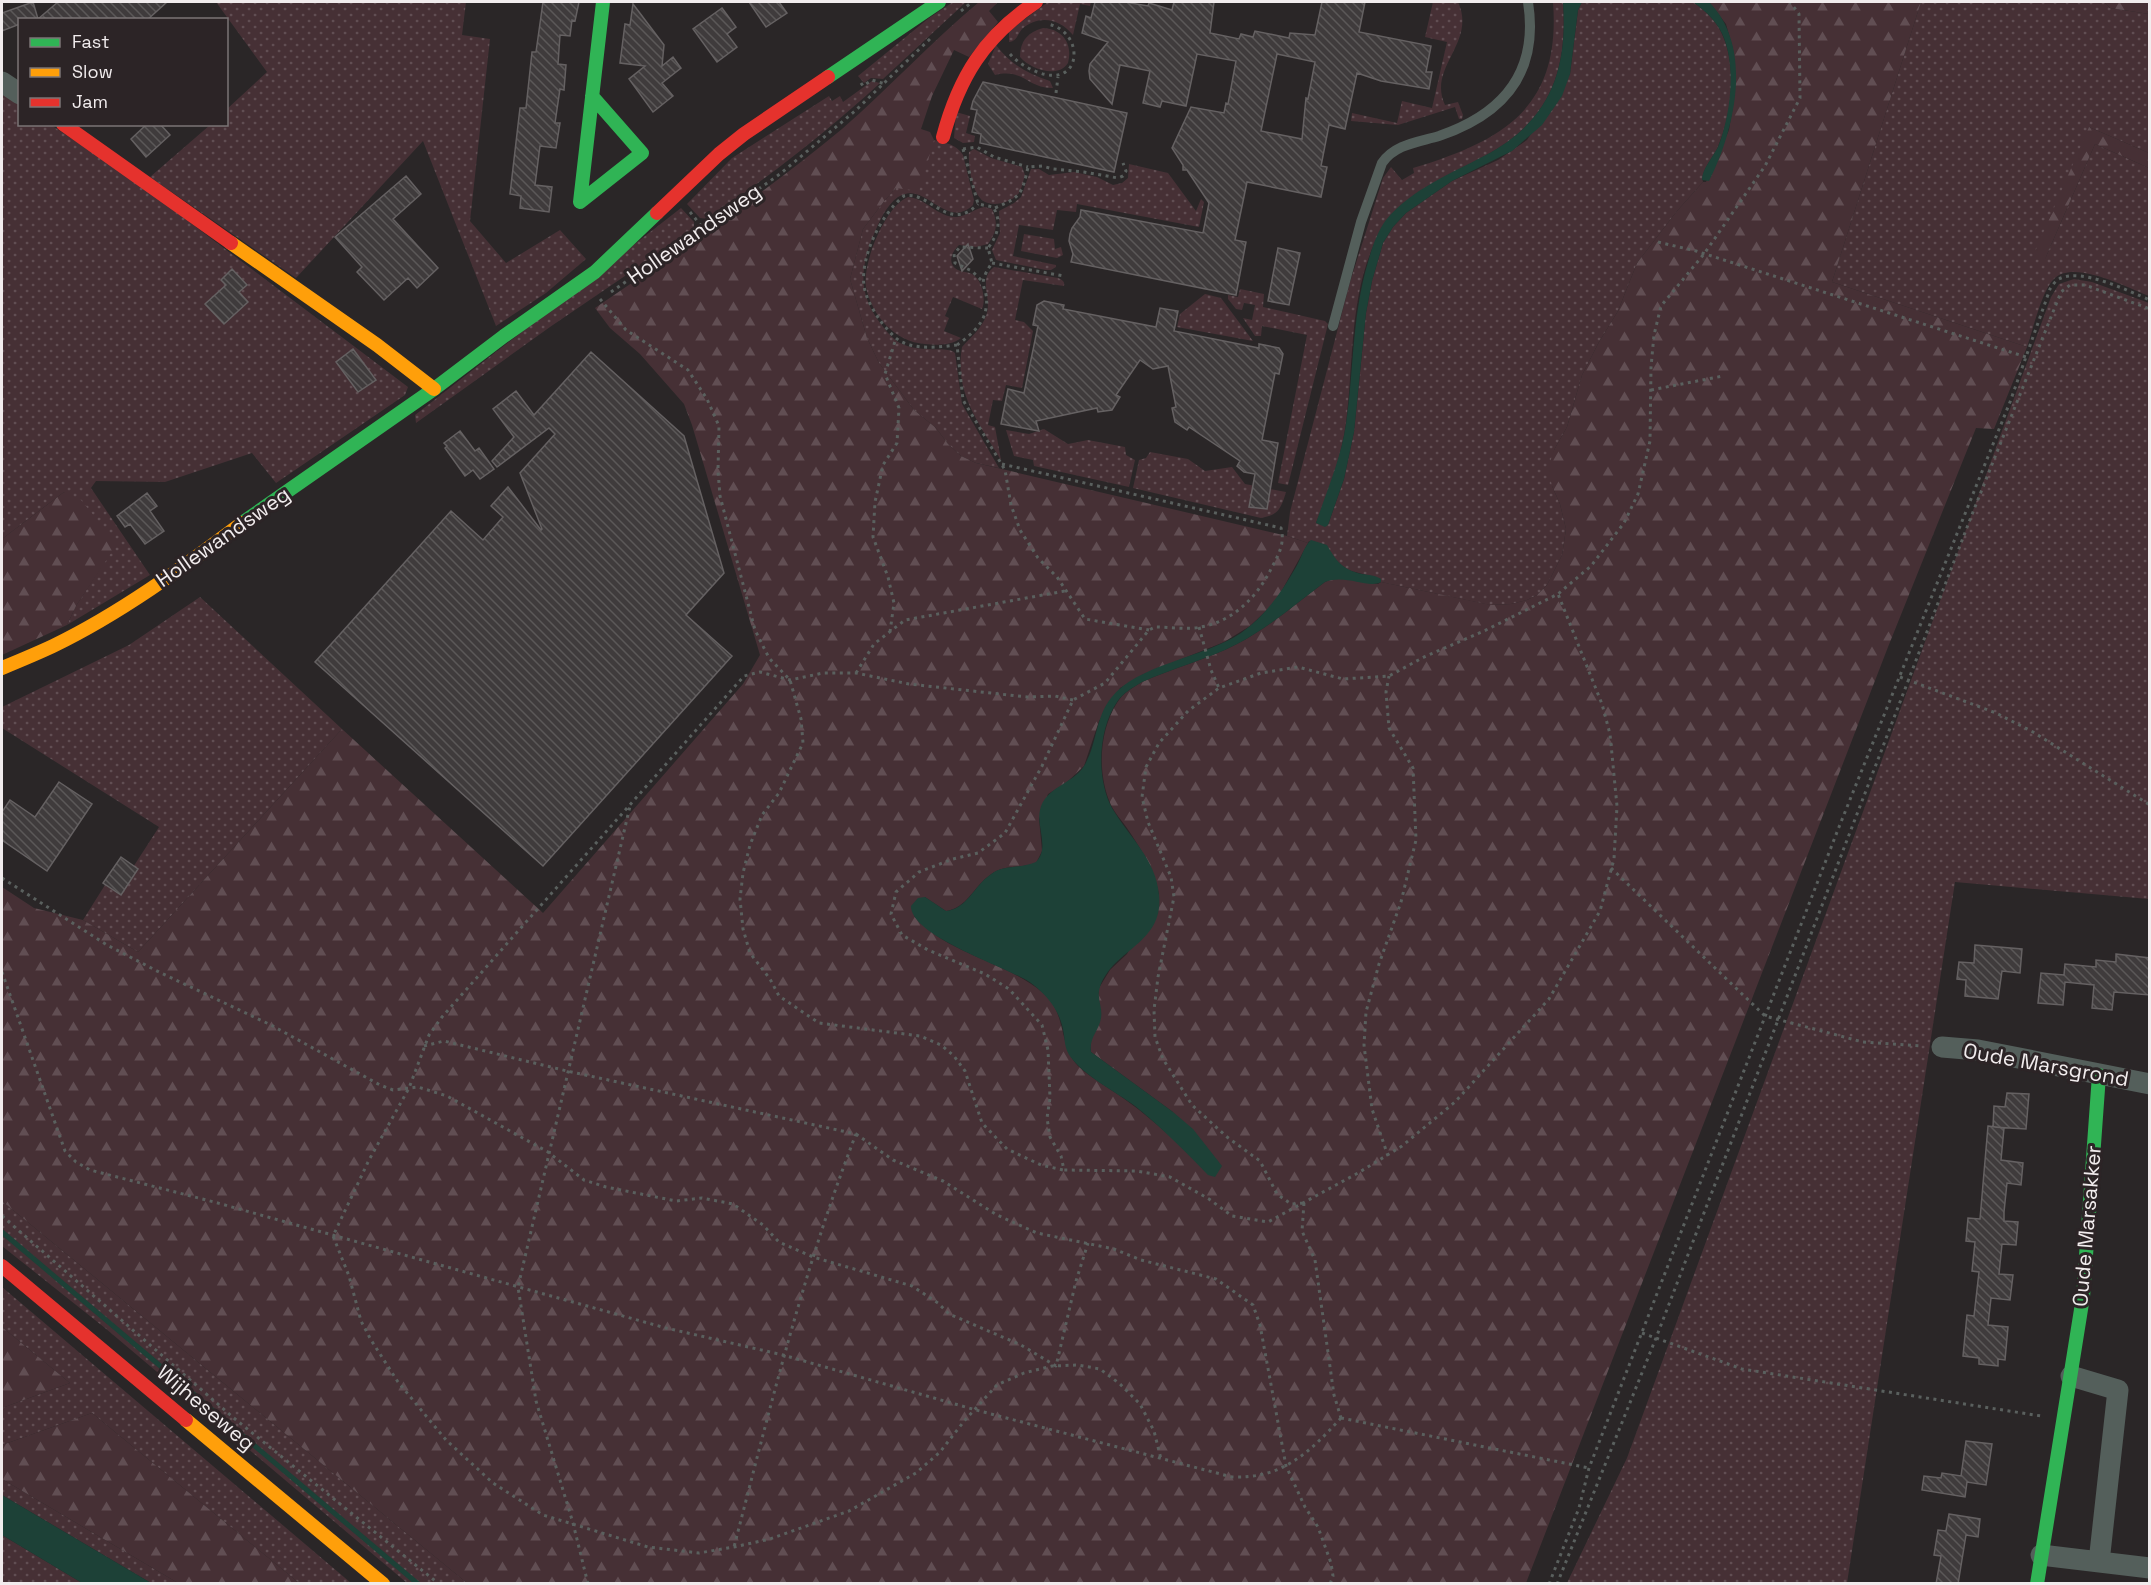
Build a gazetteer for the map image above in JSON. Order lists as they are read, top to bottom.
{
  "streets": {
    "main road": ["Hollewandsweg", "Oude Marsakker", "Wijheseweg"],
    "street": ["Oude Marsgrond"]
  },
  "crossings": [
    ["Oude Marsgrond", "Oude Marsakker"]
  ],
  "legend": ["Fast", "Slow", "Jam"]
}
